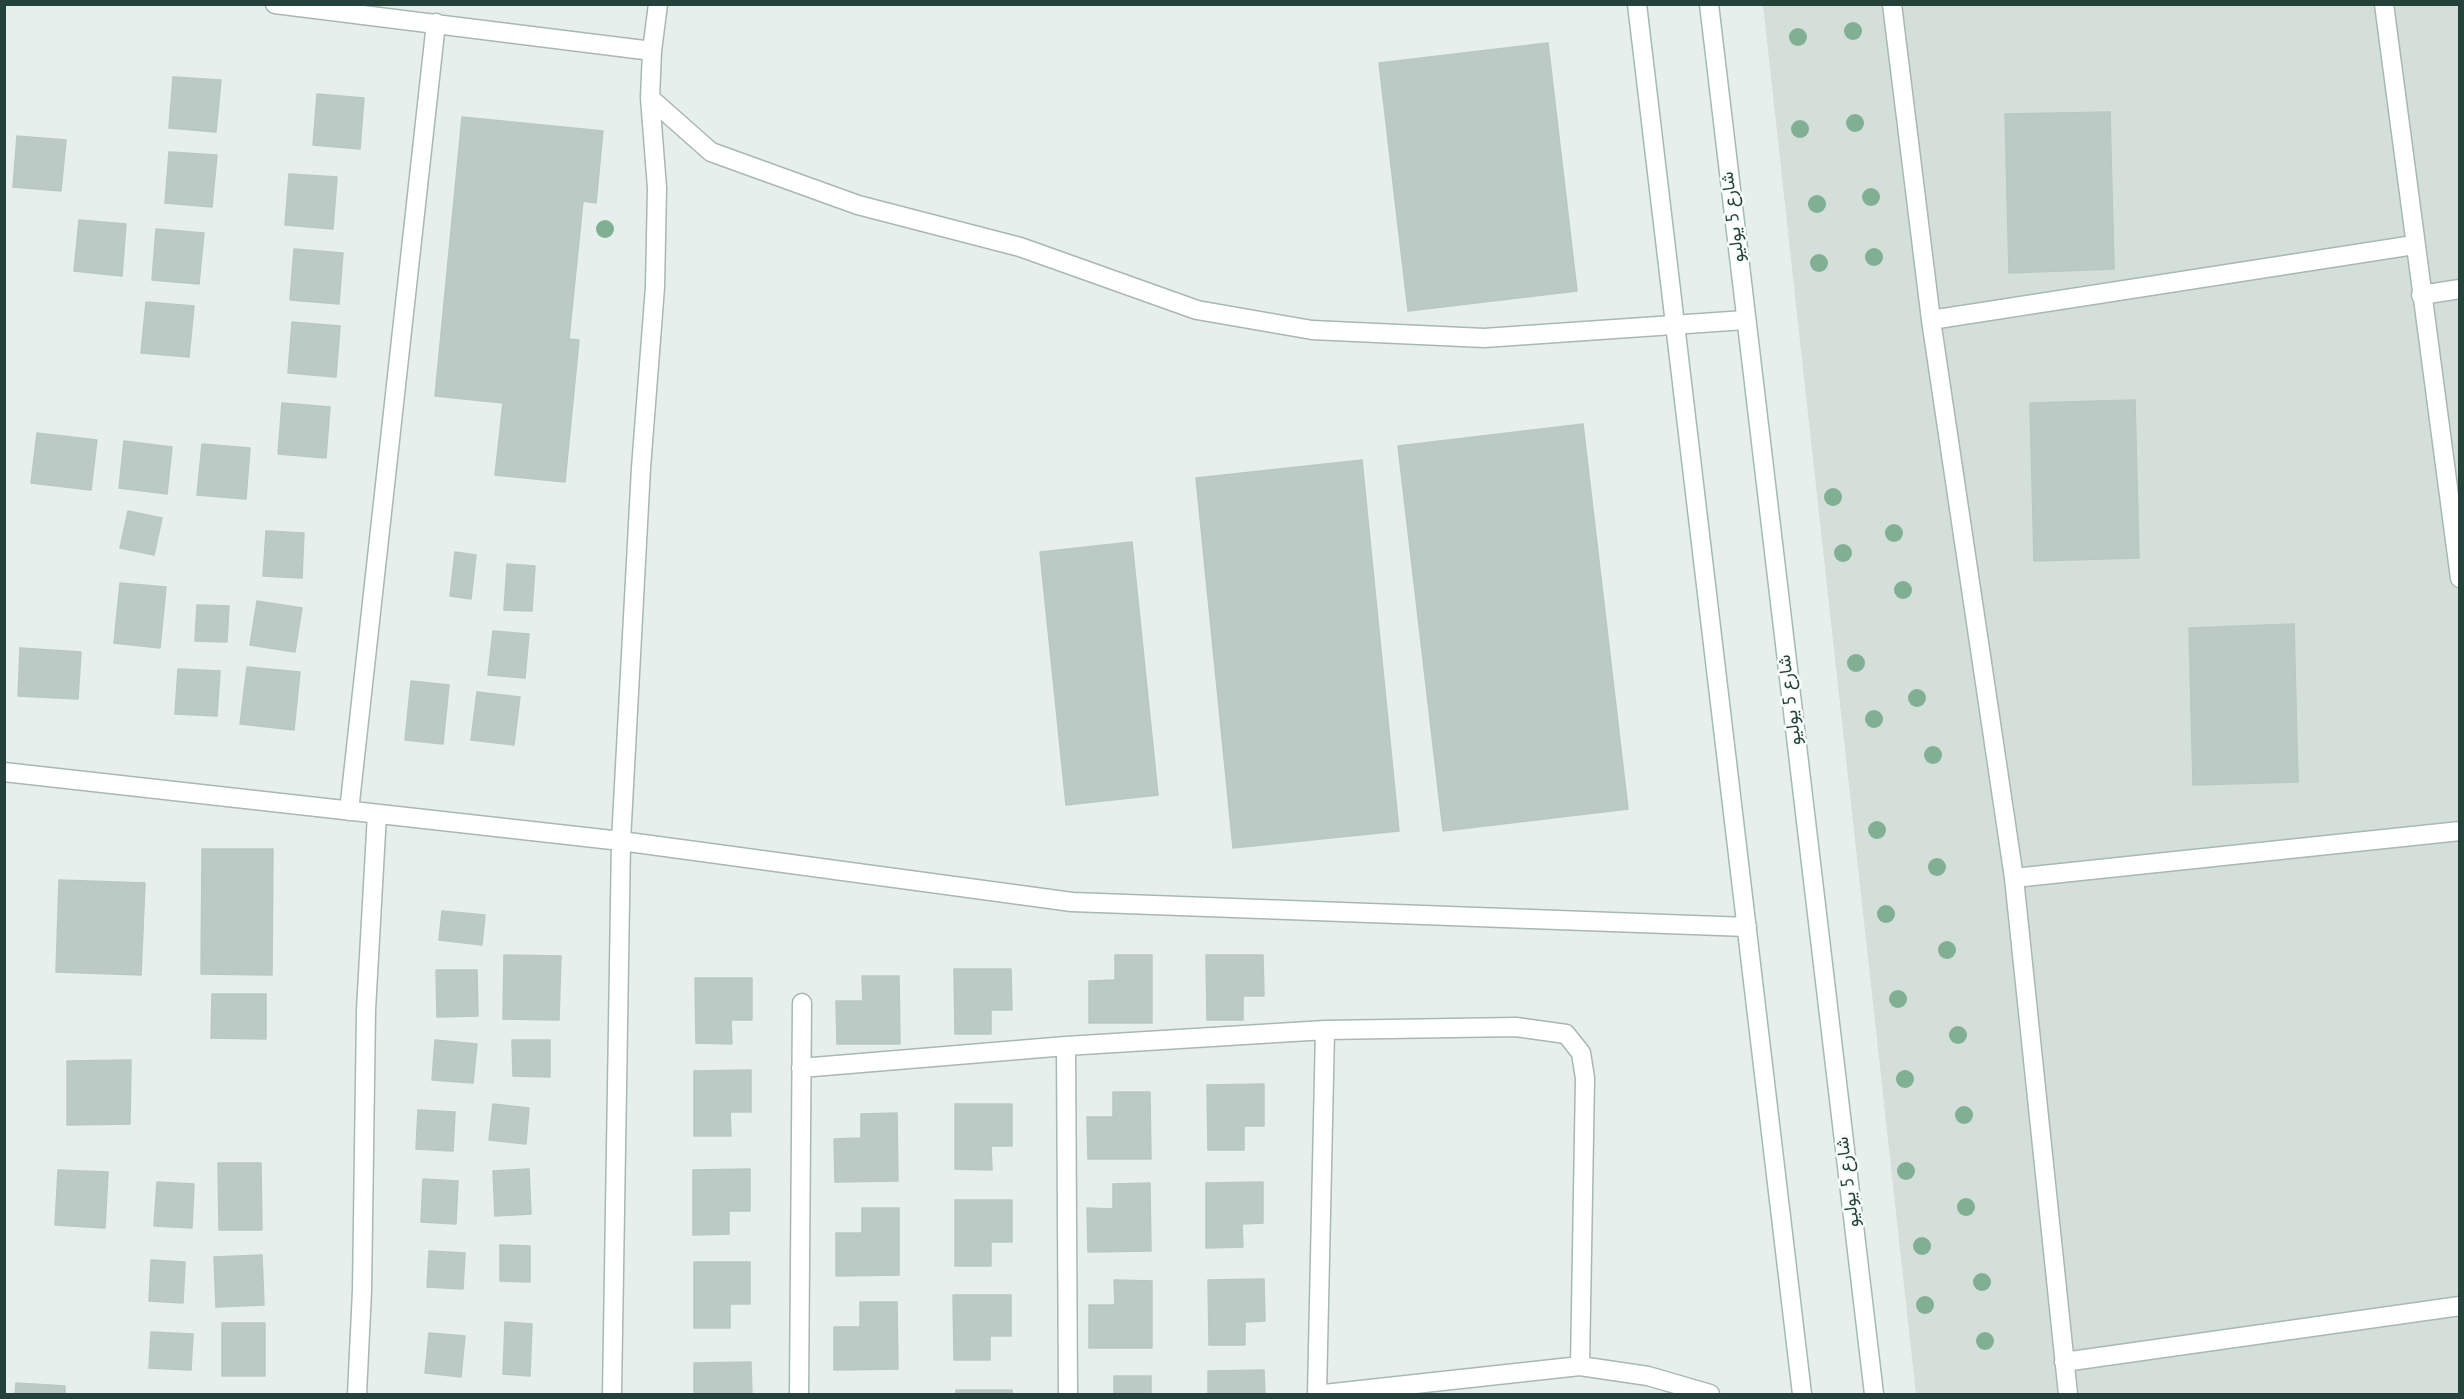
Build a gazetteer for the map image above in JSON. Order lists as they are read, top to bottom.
{
  "streets": {
    "street": ["شارع 5 يوليو"]
  }
}
